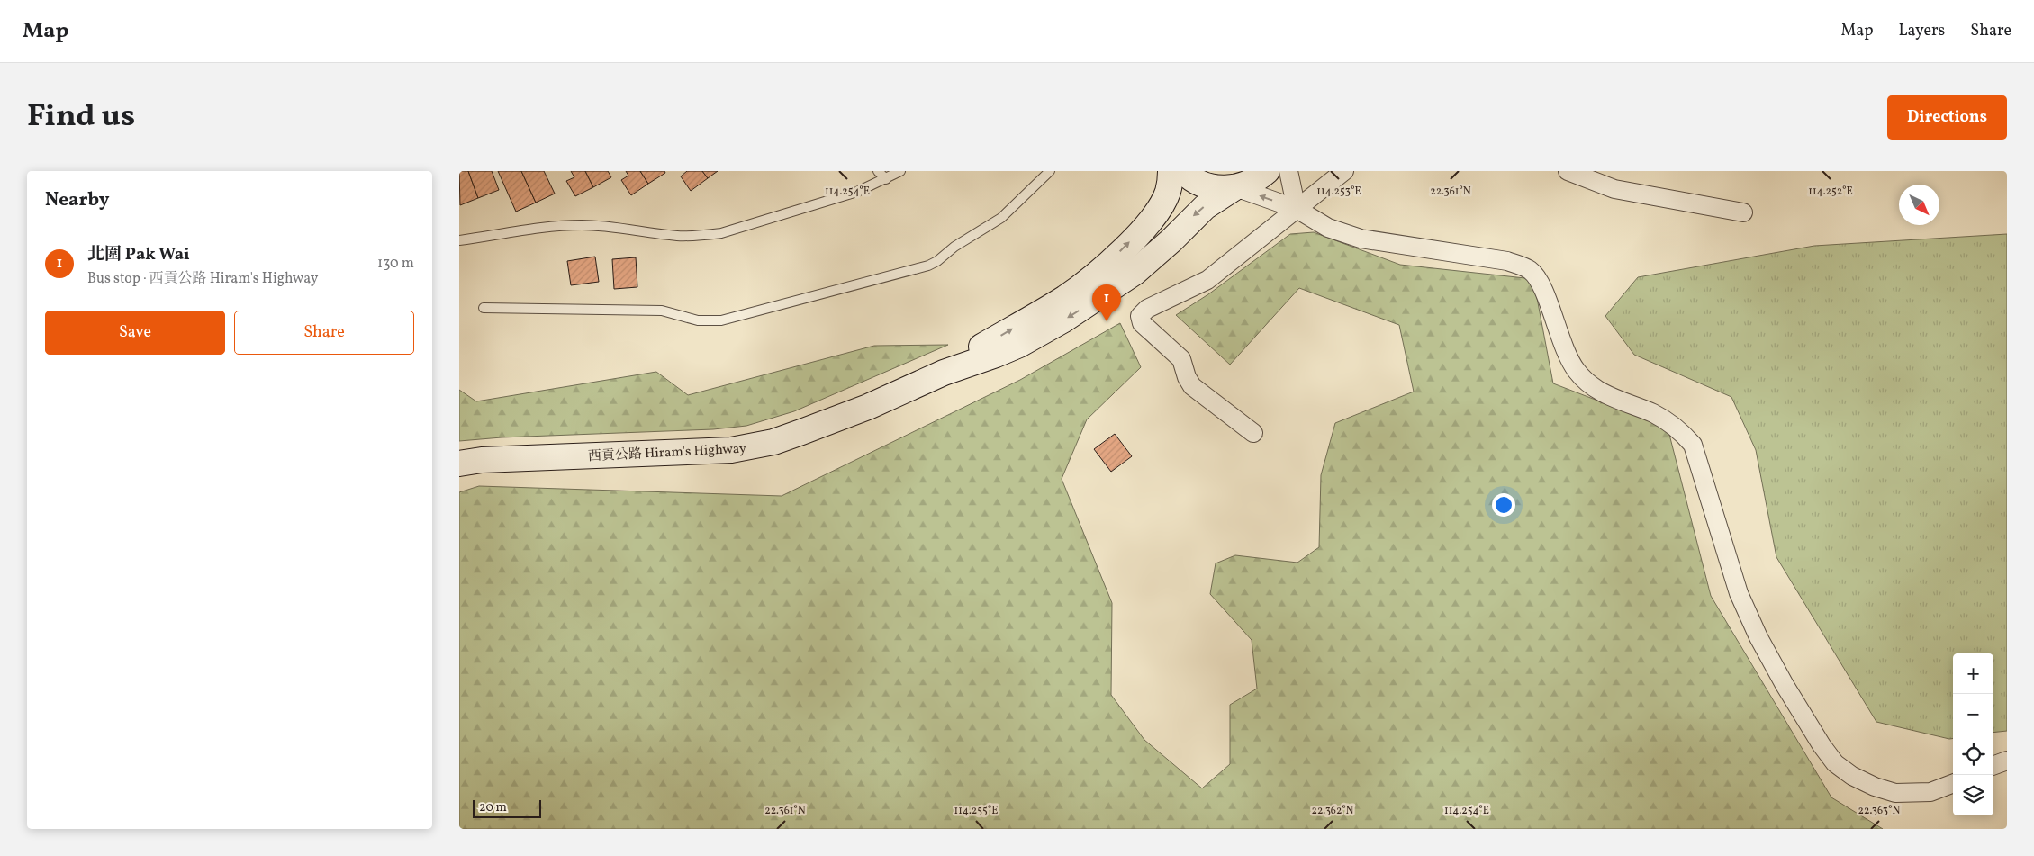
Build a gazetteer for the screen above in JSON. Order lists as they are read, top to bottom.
{
  "streets": {
    "main road": ["西貢公路 Hiram's Highway"]
  },
  "scale_bar": "20 m",
  "north": "bottom right",
  "page": {
    "header": "Map",
    "nav": ["Map", "Layers", "Share"],
    "title": "Find us",
    "buttons": [
      "Directions",
      ["Save", "Share"]
    ],
    "heading": "Nearby",
    "list": [
      {
        "mark": "1",
        "name": "北圍 Pak Wai",
        "note": "Bus stop · 西貢公路 Hiram's Highway",
        "value": "130 m"
      }
    ],
    "pins": "1",
    "map_buttons": ["+", "−"],
    "scale": "20 m"
  },
  "coordinates": [
    "22.361°N",
    "114.254°E",
    "114.253°E",
    "114.252°E",
    "114.255°E",
    "22.362°N",
    "22.363°N"
  ]
}
